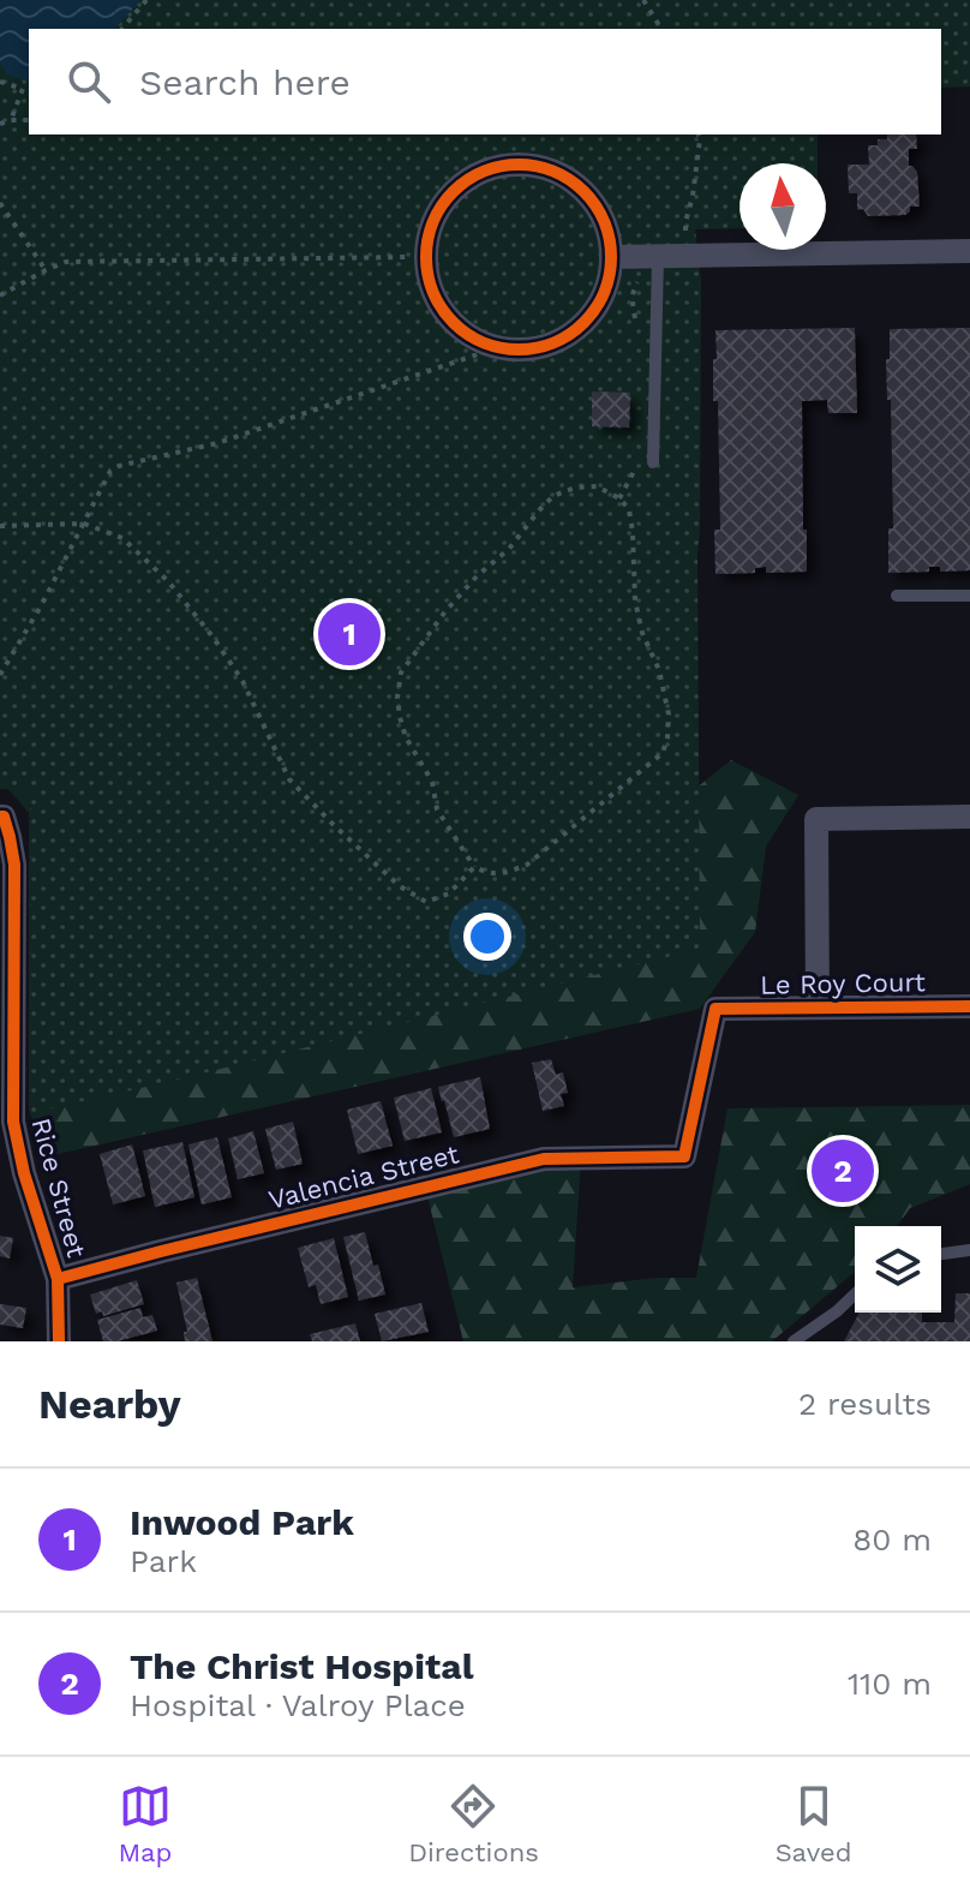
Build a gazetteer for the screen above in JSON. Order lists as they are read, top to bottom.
{
  "streets": {
    "street": ["Le Roy Court", "Valencia Street", "Rice Street"]
  },
  "crossings": [
    ["Le Roy Court", "Valencia Street"],
    ["Valencia Street", "Rice Street"]
  ],
  "north": "top",
  "page": {
    "search": "Search here",
    "pins": ["1", "2"],
    "heading": ["Nearby", "2 results"],
    "list": [
      {
        "mark": "1",
        "name": "Inwood Park",
        "note": "Park",
        "value": "80 m"
      },
      {
        "mark": "2",
        "name": "The Christ Hospital",
        "note": "Hospital · Valroy Place",
        "value": "110 m"
      }
    ],
    "nav": ["Map", "Directions", "Saved"]
  }
}
